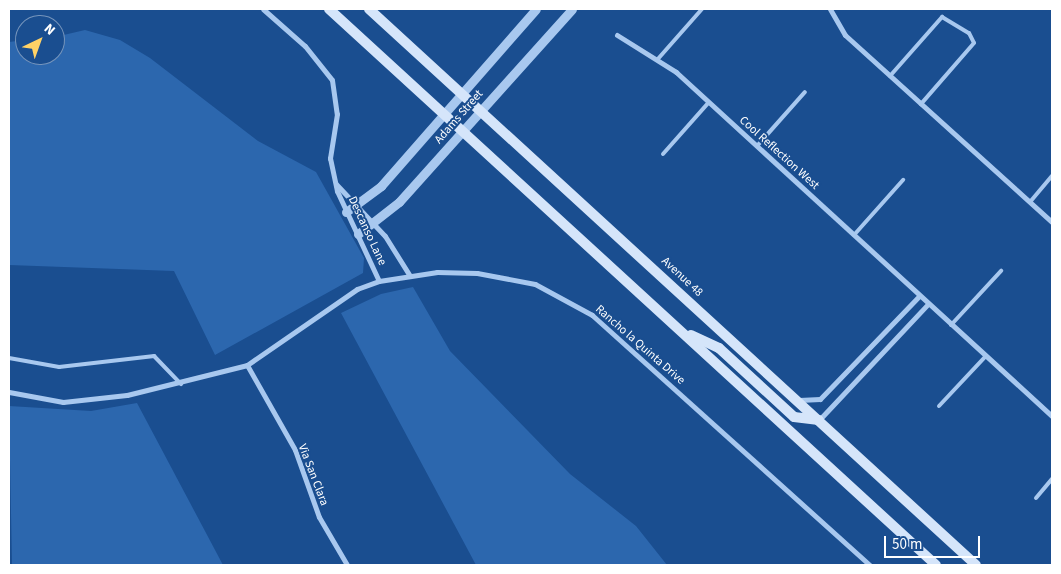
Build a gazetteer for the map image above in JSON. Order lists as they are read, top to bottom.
{
  "streets": {
    "main road": ["Avenue 48"],
    "street": [
      "Adams Street",
      "Cool Reflection West",
      "Descanso Lane",
      "Rancho la Quinta Drive",
      "Via San Clara"
    ]
  },
  "crossings": [
    ["Adams Street", "Descanso Lane"],
    ["Adams Street", "Avenue 48"],
    ["Descanso Lane", "Rancho la Quinta Drive"],
    ["Rancho la Quinta Drive", "Via San Clara"]
  ],
  "scale_bar": "50 m",
  "north": "top right"
}
